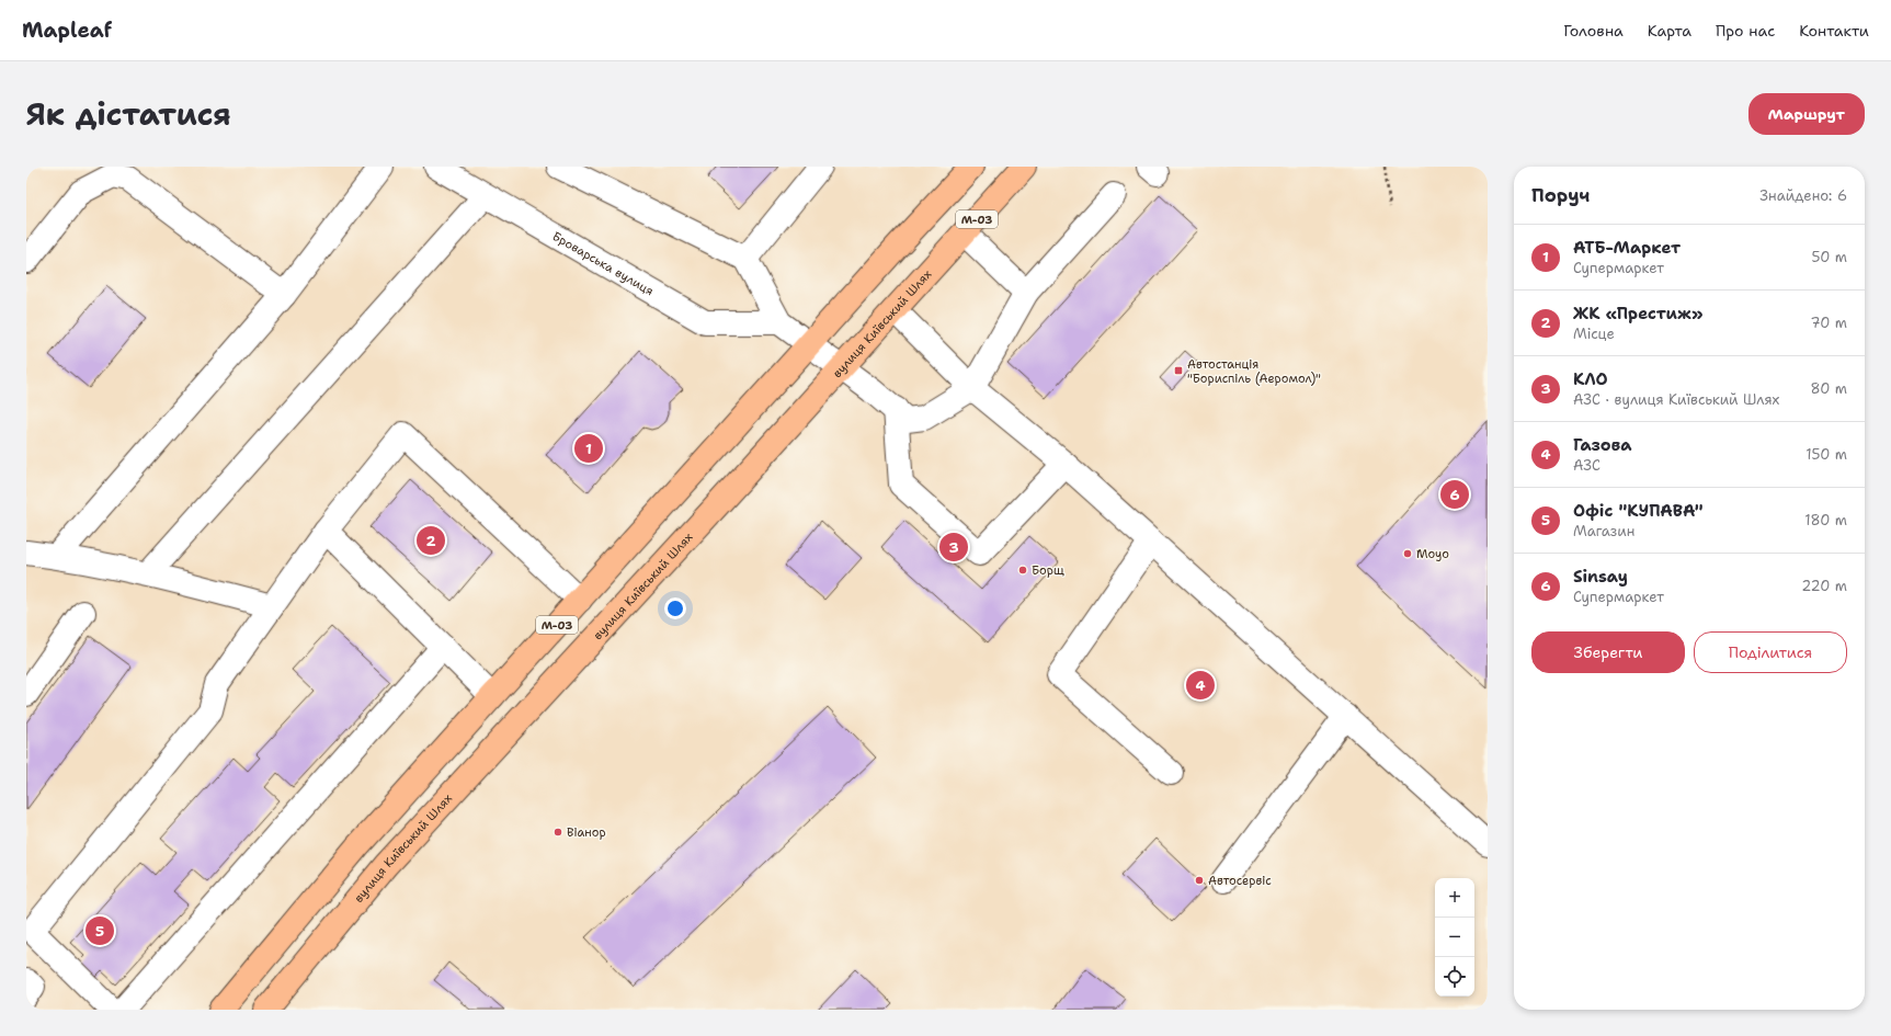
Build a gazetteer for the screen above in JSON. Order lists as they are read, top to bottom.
{
  "streets": {
    "highway": ["М-03", "вулиця Київський Шлях"],
    "street": ["Броварська вулиця"]
  },
  "places": {
    "transit": ["Автостанція \"Бориспіль (Аеромол)\""],
    "other": [
      "Moyo",
      "Борщ",
      "Віанор",
      "Автосервіс"
    ]
  },
  "page": {
    "header": "Mapleaf",
    "nav": [
      "Головна",
      "Карта",
      "Про нас",
      "Контакти"
    ],
    "title": "Як дістатися",
    "buttons": [
      "Маршрут",
      ["Зберегти", "Поділитися"]
    ],
    "heading": ["Поруч", "Знайдено: 6"],
    "list": [
      {
        "mark": "1",
        "name": "АТБ-Маркет",
        "note": "Супермаркет",
        "value": "50 m"
      },
      {
        "mark": "2",
        "name": "ЖК «Престиж»",
        "note": "Місце",
        "value": "70 m"
      },
      {
        "mark": "3",
        "name": "КЛО",
        "note": "АЗС · вулиця Київський Шлях",
        "value": "80 m"
      },
      {
        "mark": "4",
        "name": "Газова",
        "note": "АЗС",
        "value": "150 m"
      },
      {
        "mark": "5",
        "name": "Офіс \"КУПАВА\"",
        "note": "Магазин",
        "value": "180 m"
      },
      {
        "mark": "6",
        "name": "Sinsay",
        "note": "Супермаркет",
        "value": "220 m"
      }
    ],
    "pins": [
      "1",
      "6",
      "2",
      "3",
      "4",
      "5"
    ],
    "map_buttons": ["+", "−"]
  }
}
